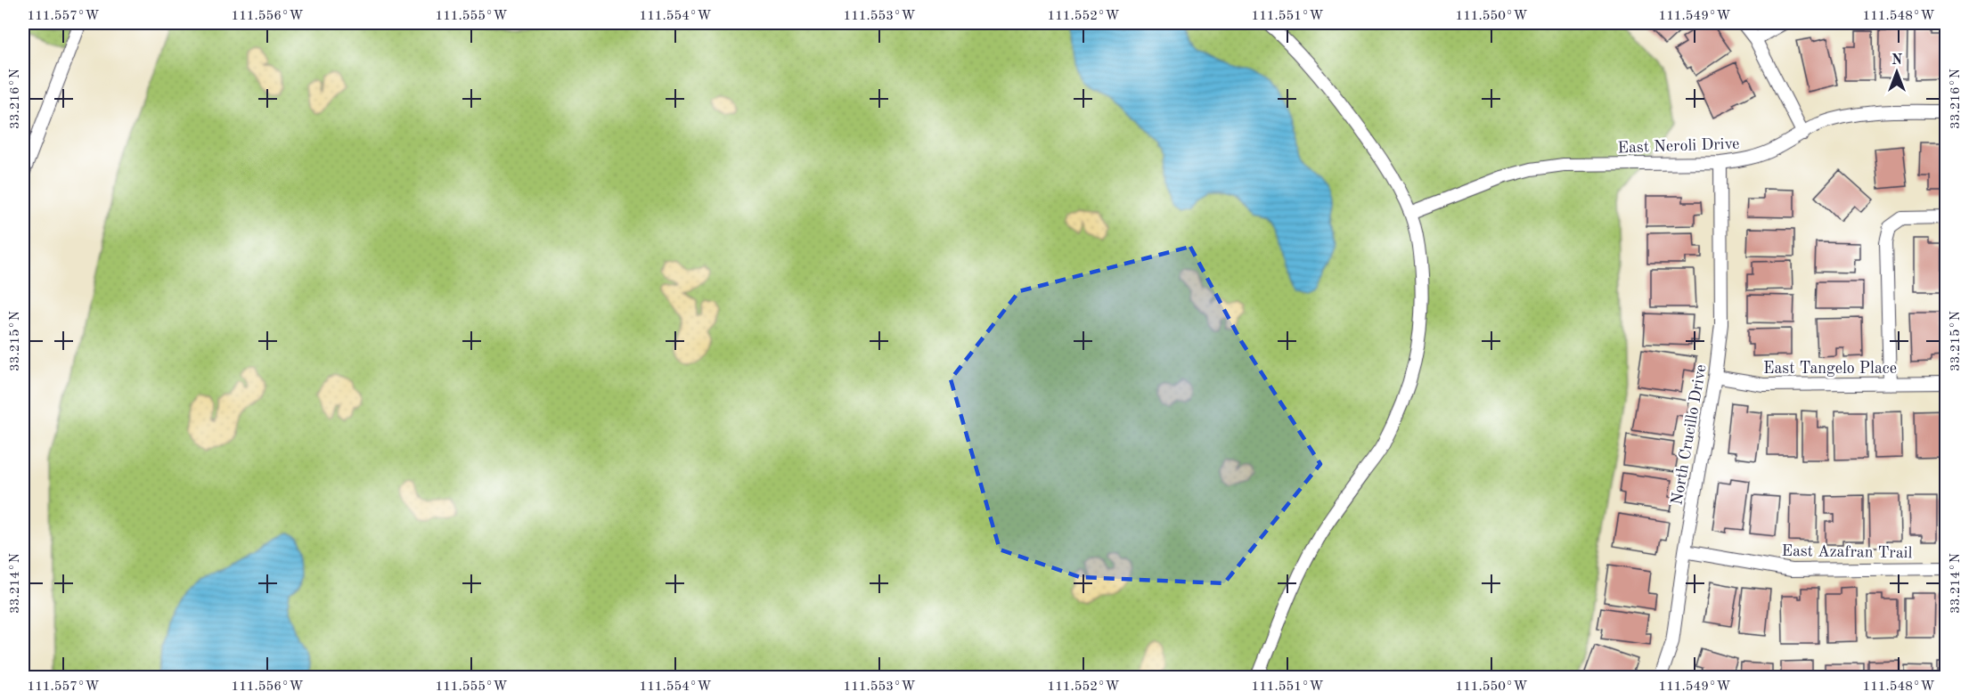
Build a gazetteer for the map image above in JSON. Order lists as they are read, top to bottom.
{
  "streets": {
    "street": [
      "East Neroli Drive",
      "East Tangelo Place",
      "North Crucillo Drive",
      "East Azafran Trail"
    ]
  },
  "crossings": [
    ["East Neroli Drive", "North Crucillo Drive"],
    ["East Tangelo Place", "North Crucillo Drive"],
    ["North Crucillo Drive", "East Azafran Trail"]
  ],
  "north": "top",
  "coordinates": [
    "111.557°W",
    "111.556°W",
    "111.555°W",
    "111.554°W",
    "111.553°W",
    "111.552°W",
    "111.551°W",
    "111.550°W",
    "111.549°W",
    "111.548°W",
    "33.216°N",
    "33.215°N",
    "33.214°N"
  ]
}
